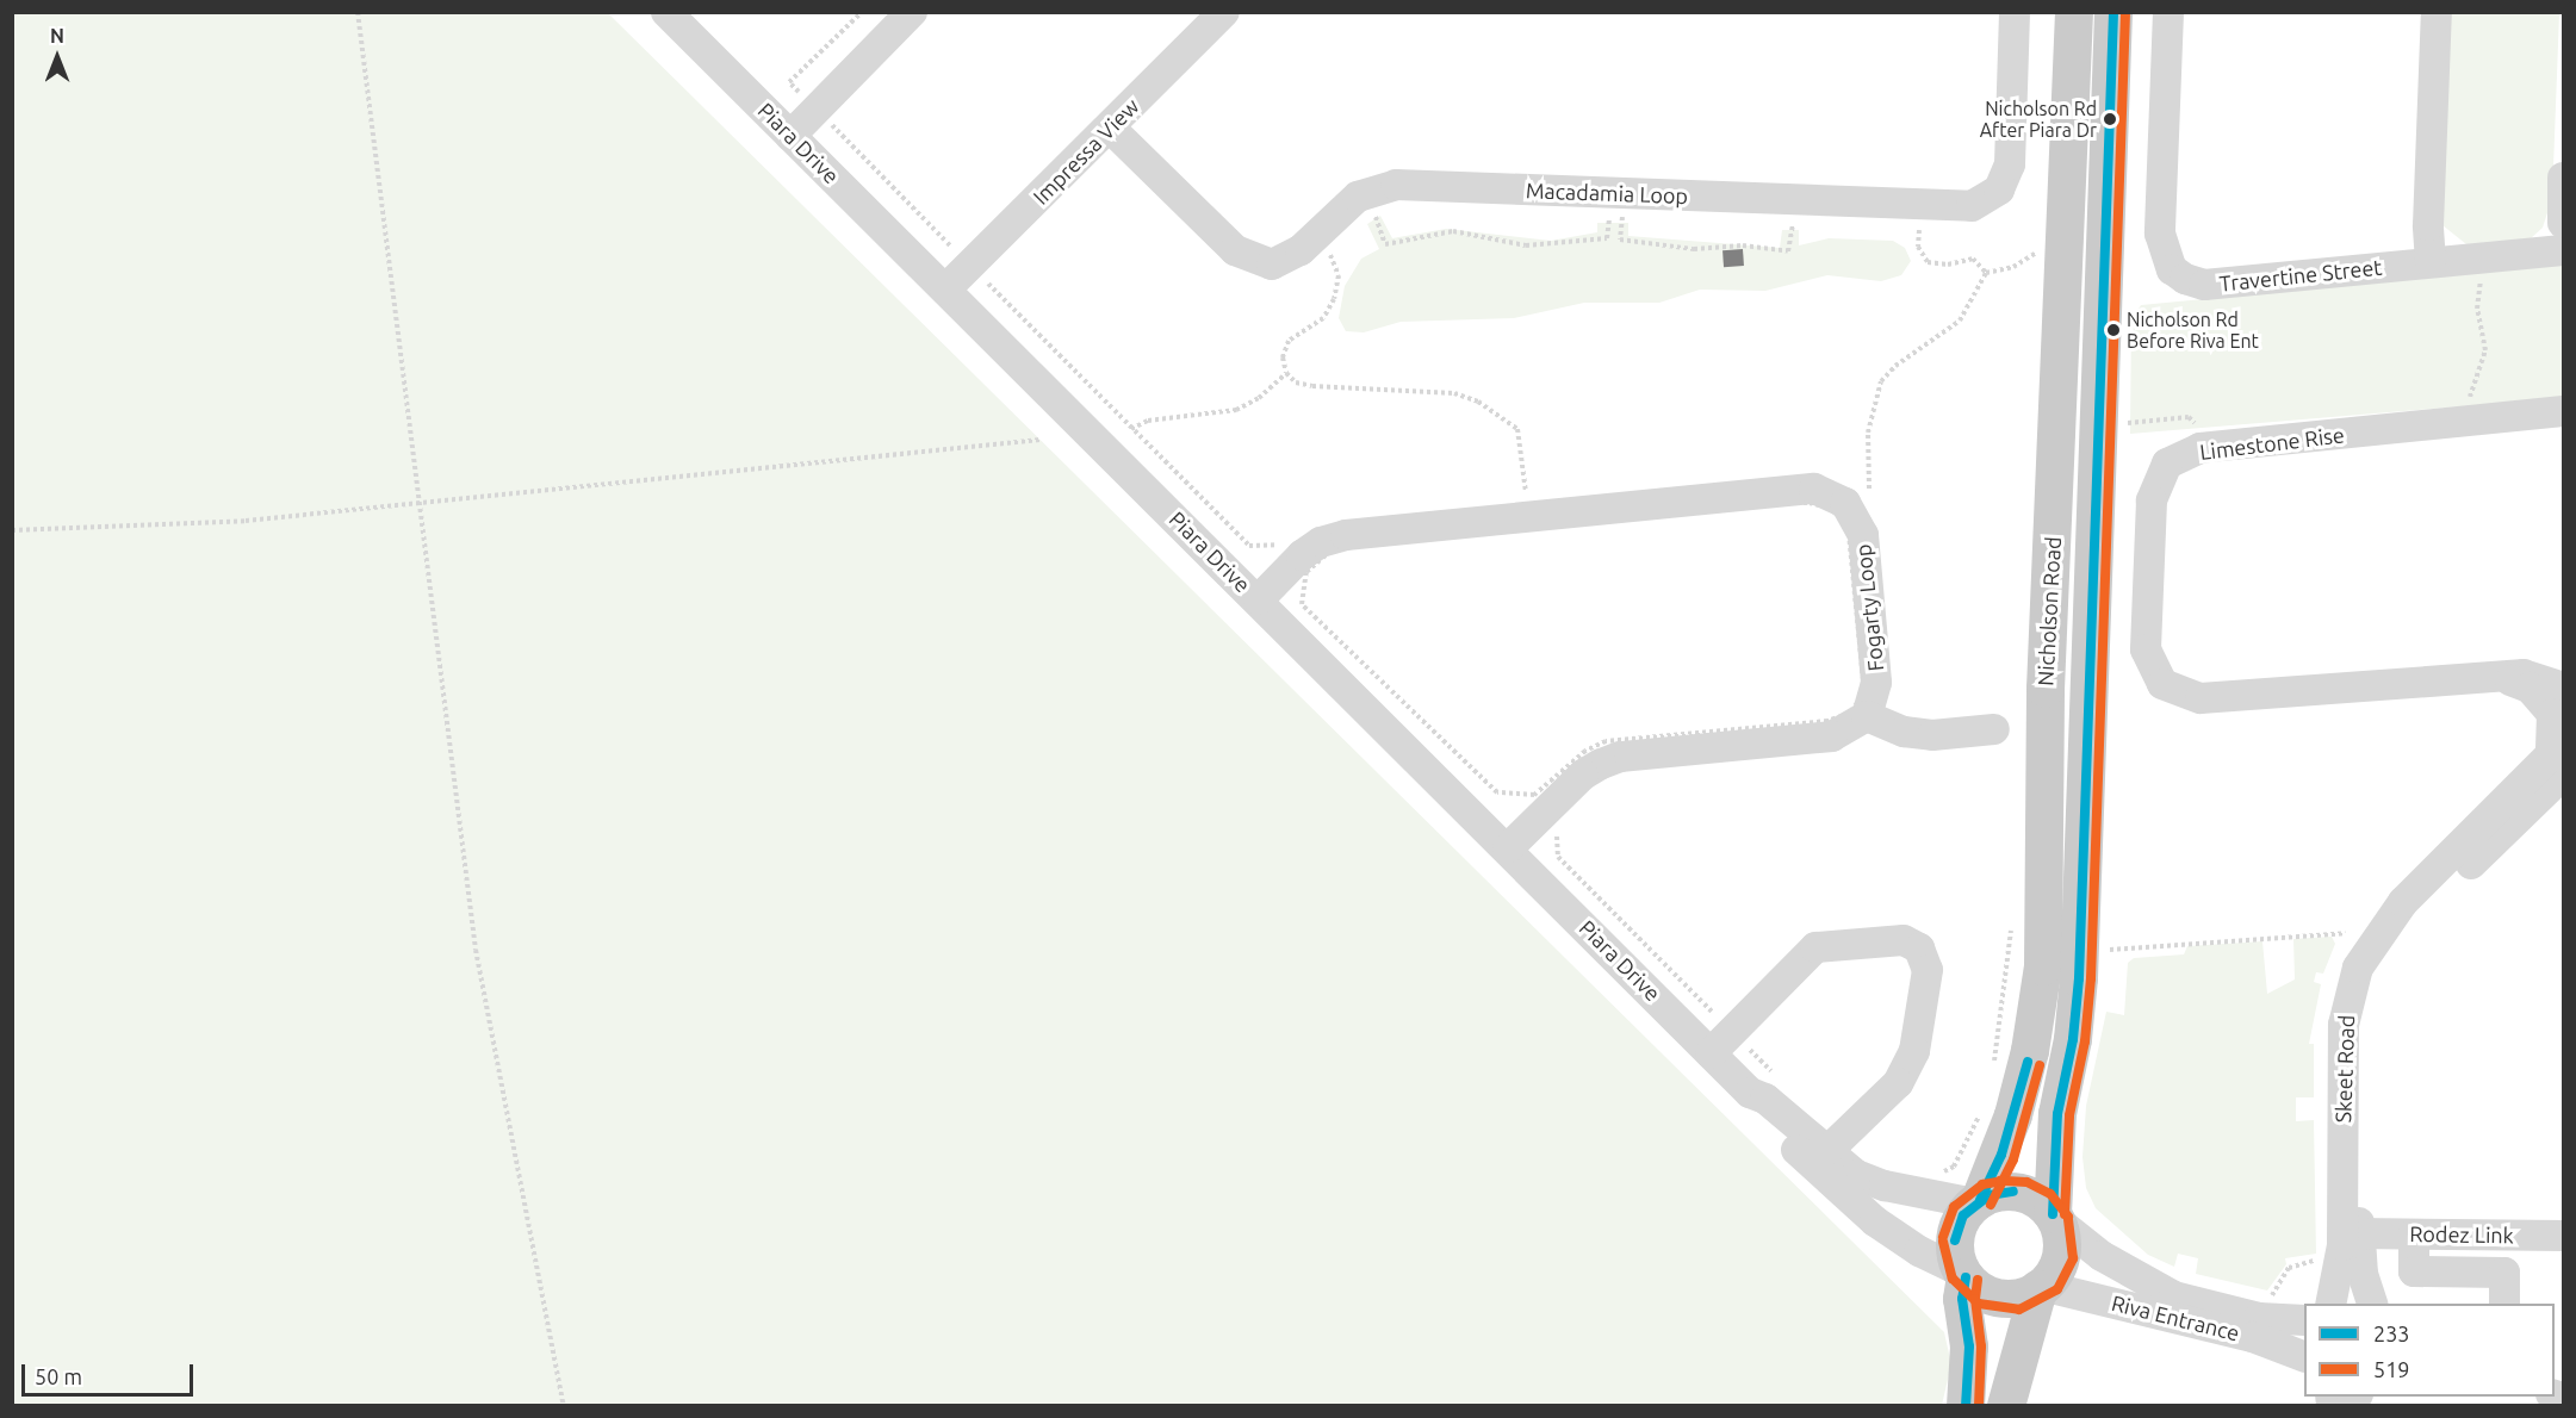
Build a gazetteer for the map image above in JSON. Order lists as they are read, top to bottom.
{
  "streets": {
    "main road": ["Nicholson Road"],
    "street": [
      "Piara Drive",
      "Impressa View",
      "Macadamia Loop",
      "Travertine Street",
      "Limestone Rise",
      "Fogarty Loop",
      "Skeet Road",
      "Rodez Link",
      "Riva Entrance"
    ]
  },
  "crossings": [
    ["Piara Drive", "Impressa View"],
    ["Piara Drive", "Fogarty Loop"],
    ["Piara Drive", "Nicholson Road"],
    ["Piara Drive", "Riva Entrance"],
    ["Impressa View", "Macadamia Loop"],
    ["Nicholson Road", "Riva Entrance"],
    ["Skeet Road", "Rodez Link"]
  ],
  "places": ["Nicholson Rd After Piara Dr", "Nicholson Rd Before Riva Ent"],
  "lines": ["transit line 233", "transit line 519"],
  "legend": ["233", "519"],
  "scale_bar": "50 m",
  "north": "top"
}
